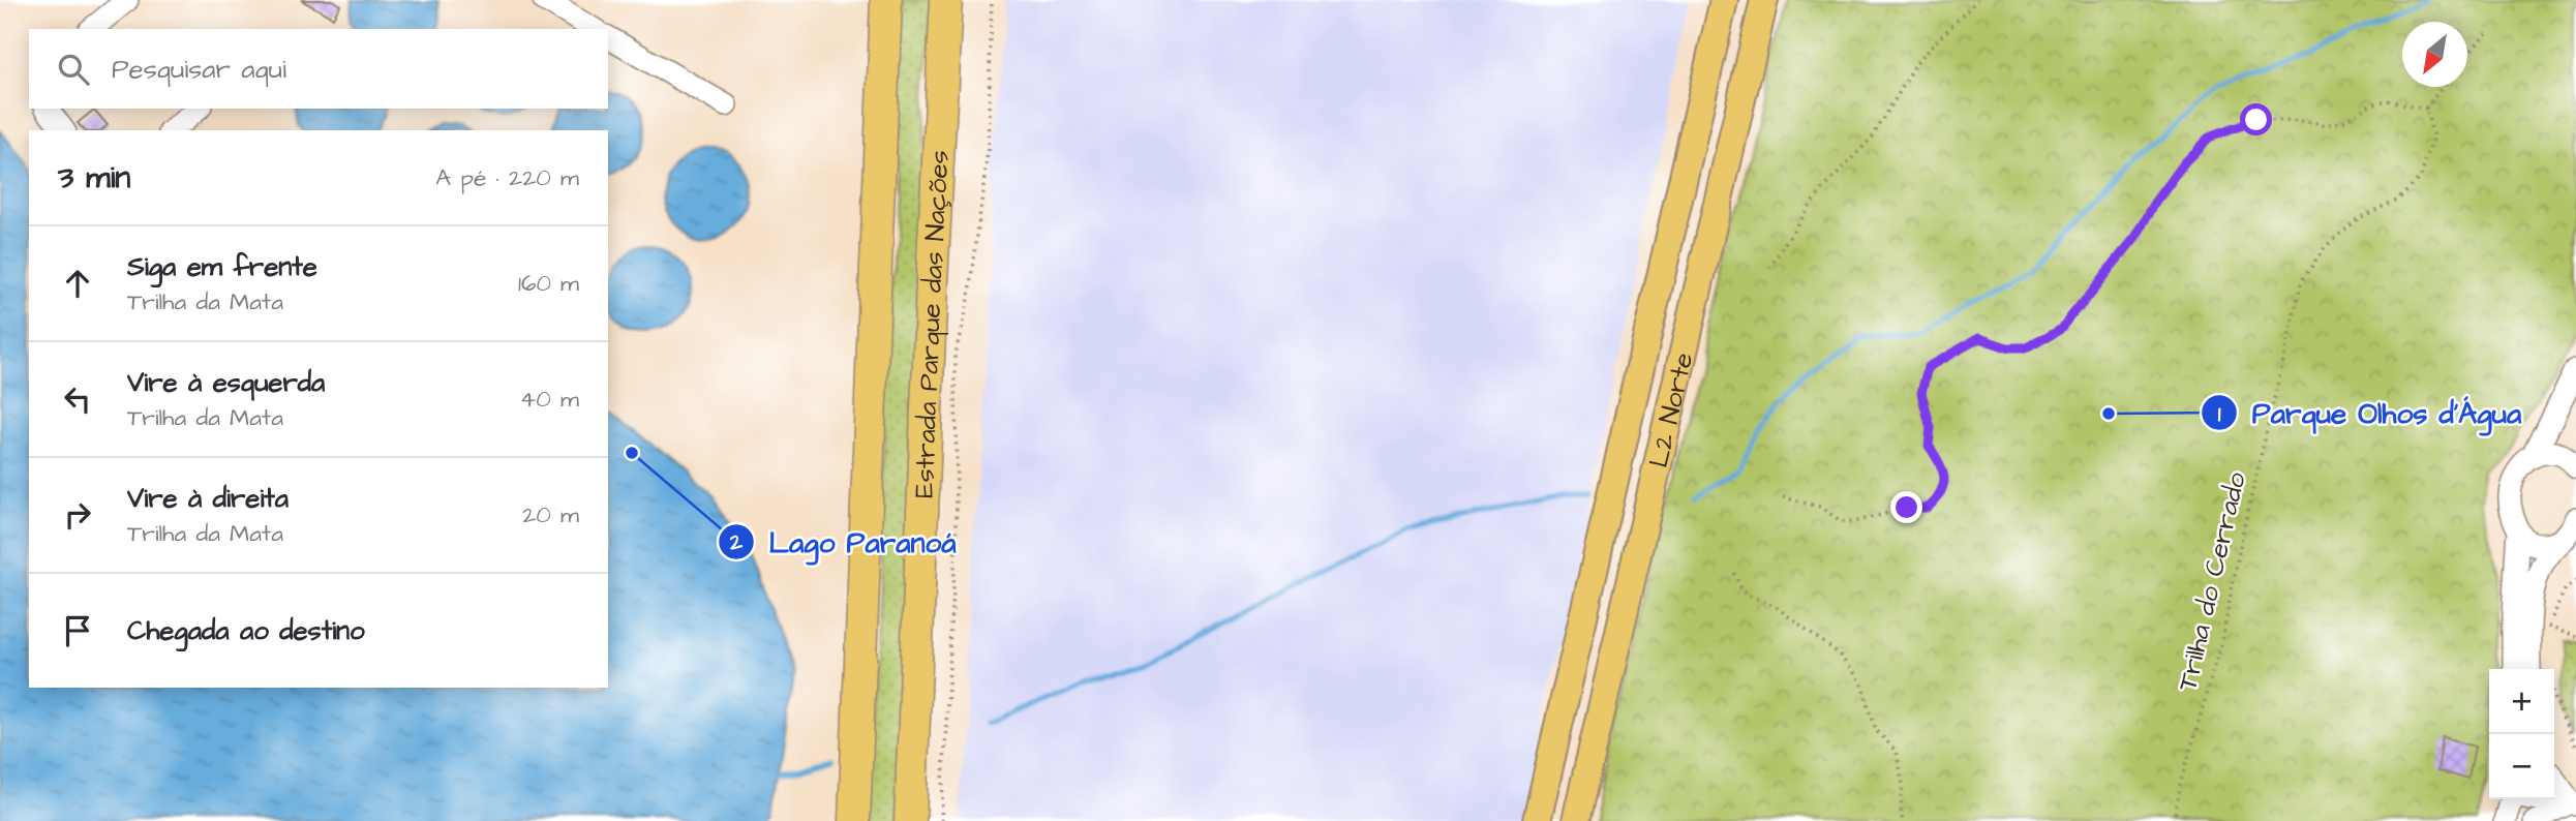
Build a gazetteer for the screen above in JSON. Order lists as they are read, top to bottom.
{
  "streets": {
    "highway": ["Estrada Parque das Nações"],
    "main road": ["L2 Norte"],
    "path": ["Trilha do Cerrado"]
  },
  "places": ["Parque Olhos d'Água", "Lago Paranoá"],
  "north": "bottom left",
  "page": {
    "search": "Pesquisar aqui",
    "heading": ["3 min", "A pé · 220 m"],
    "list": [
      ["Siga em frente", "Trilha da Mata", "160 m"],
      ["Vire à esquerda", "Trilha da Mata", "40 m"],
      ["Vire à direita", "Trilha da Mata", "20 m"],
      "Chegada ao destino"
    ],
    "map_buttons": ["+", "−"]
  }
}
